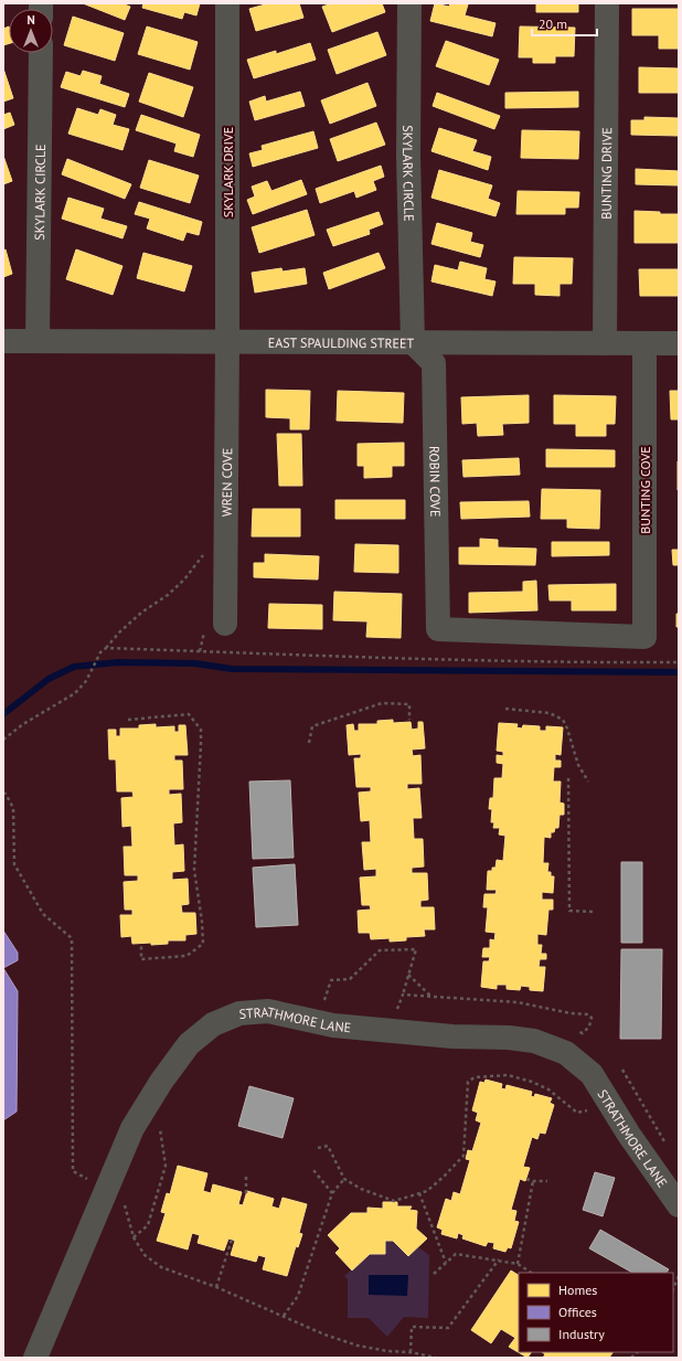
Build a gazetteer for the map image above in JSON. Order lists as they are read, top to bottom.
{
  "streets": {
    "street": [
      "SKYLARK DRIVE",
      "SKYLARK CIRCLE",
      "BUNTING DRIVE",
      "EAST SPAULDING STREET",
      "ROBIN COVE",
      "WREN COVE",
      "BUNTING COVE",
      "STRATHMORE LANE"
    ]
  },
  "crossings": [
    ["SKYLARK DRIVE", "EAST SPAULDING STREET"],
    ["SKYLARK DRIVE", "WREN COVE"],
    ["SKYLARK CIRCLE", "EAST SPAULDING STREET"],
    ["SKYLARK CIRCLE", "ROBIN COVE"],
    ["BUNTING DRIVE", "EAST SPAULDING STREET"],
    ["EAST SPAULDING STREET", "ROBIN COVE"],
    ["EAST SPAULDING STREET", "WREN COVE"],
    ["EAST SPAULDING STREET", "BUNTING COVE"],
    ["ROBIN COVE", "BUNTING COVE"]
  ],
  "legend": ["Homes", "Offices", "Industry"],
  "scale_bar": "20 m",
  "north": "top"
}
